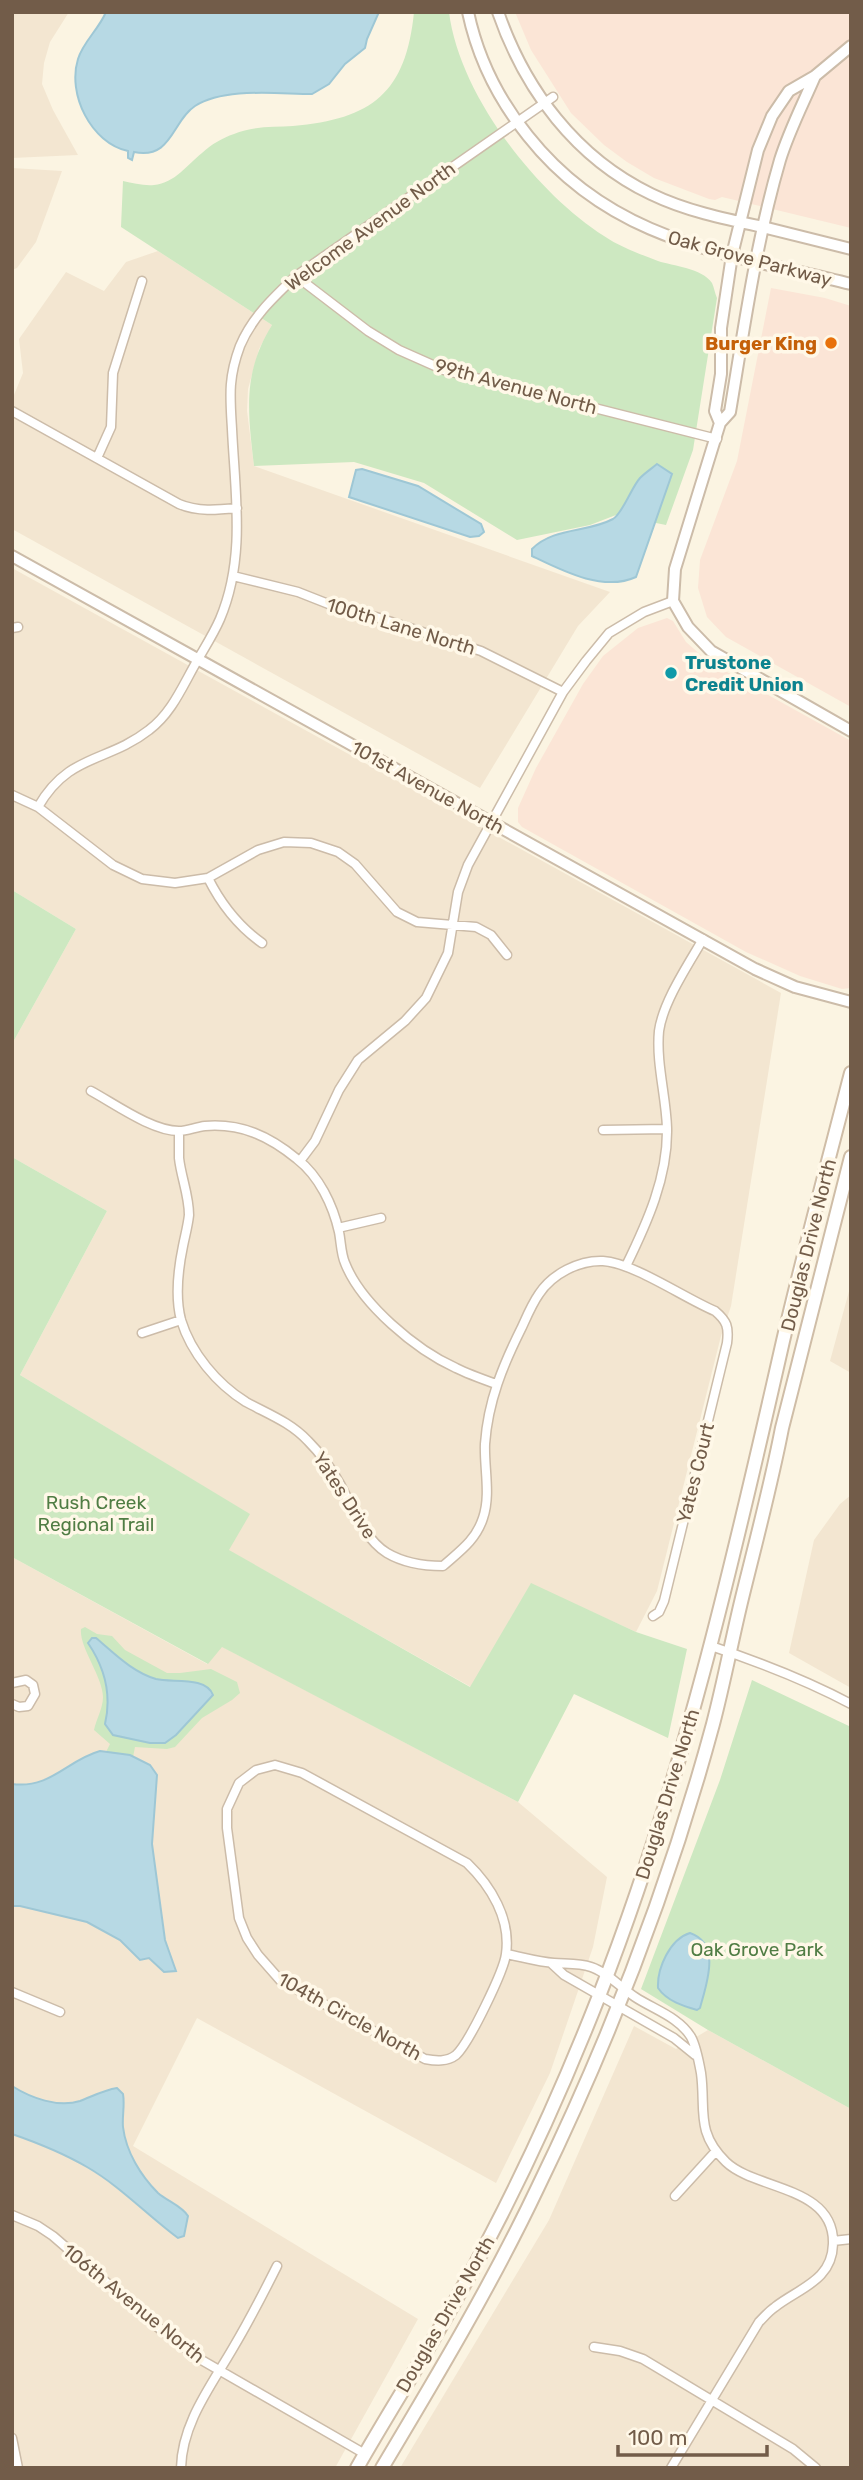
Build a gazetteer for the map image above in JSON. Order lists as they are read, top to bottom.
{
  "streets": {
    "main road": ["Douglas Drive North"],
    "street": [
      "Welcome Avenue North",
      "Oak Grove Parkway",
      "99th Avenue North",
      "100th Lane North",
      "101st Avenue North",
      "Yates Court",
      "Yates Drive",
      "104th Circle North",
      "106th Avenue North"
    ]
  },
  "crossings": [
    ["Welcome Avenue North", "Oak Grove Parkway"],
    ["Welcome Avenue North", "99th Avenue North"],
    ["Welcome Avenue North", "100th Lane North"],
    ["Welcome Avenue North", "101st Avenue North"],
    ["Douglas Drive North", "106th Avenue North"],
    ["Yates Court", "Yates Drive"]
  ],
  "parks": ["Rush Creek Regional Trail", "Oak Grove Park"],
  "places": ["Burger King", "Trustone Credit Union"],
  "scale_bar": "100 m"
}
